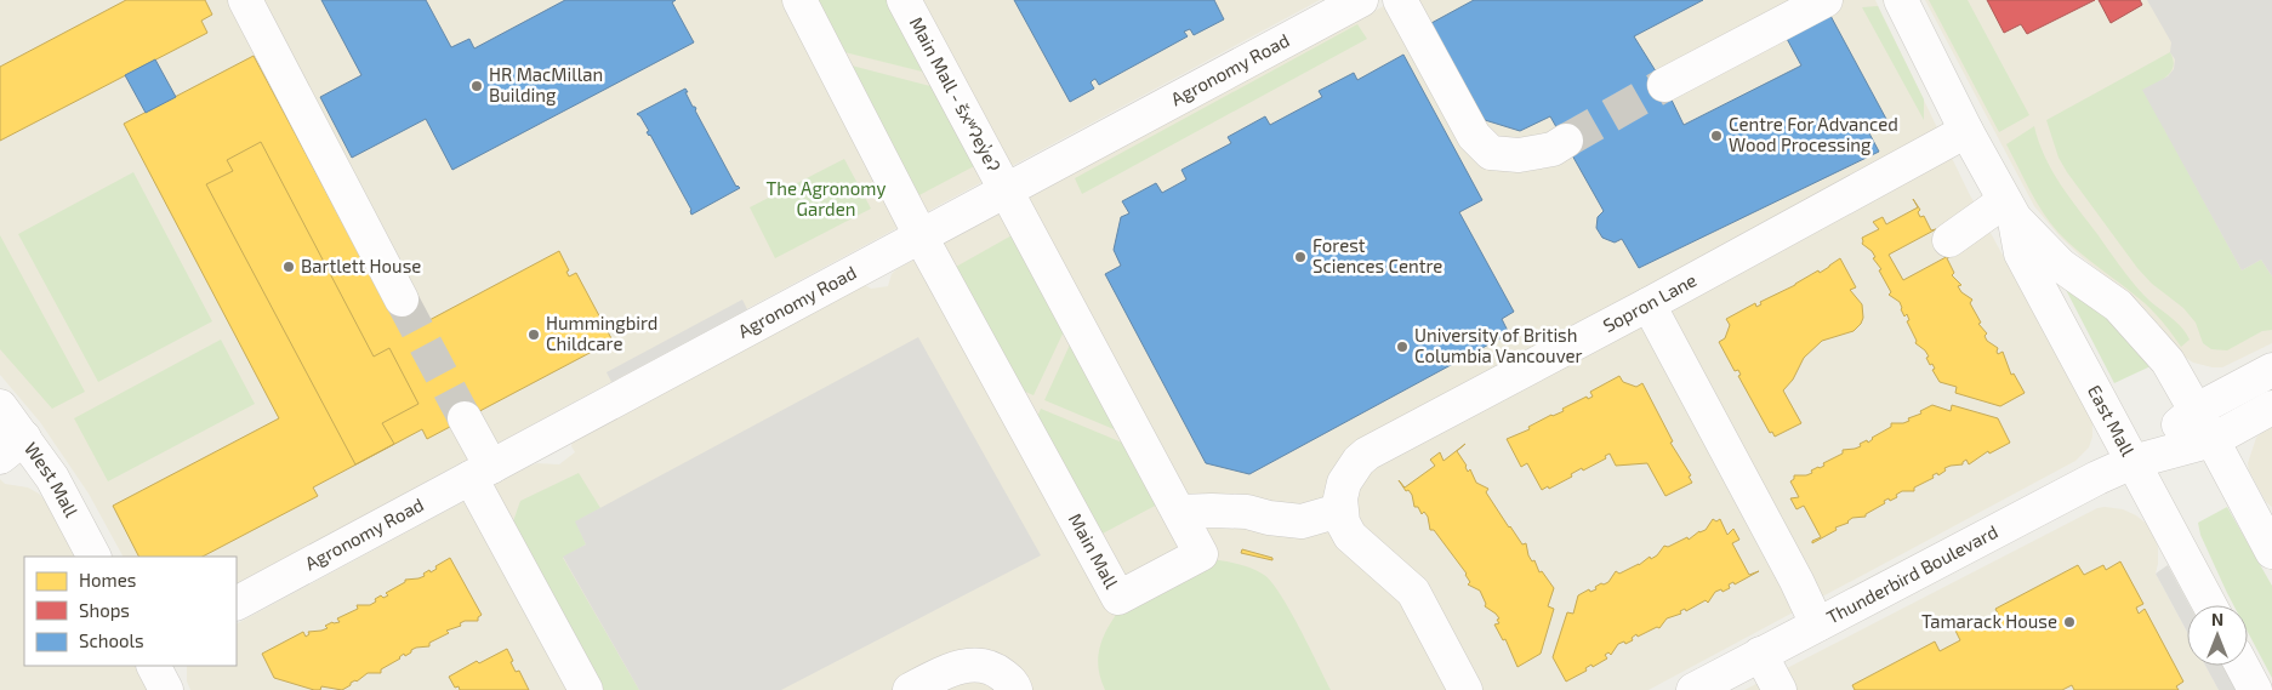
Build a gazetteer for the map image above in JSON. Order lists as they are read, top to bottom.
{
  "streets": {
    "street": [
      "Agronomy Road",
      "Main Mall - šxʷʔey̓eʔ",
      "Sopron Lane",
      "East Mall",
      "West Mall",
      "Main Mall",
      "Thunderbird Boulevard"
    ]
  },
  "crossings": [
    ["Agronomy Road", "Main Mall - šxʷʔey̓eʔ"],
    ["Agronomy Road", "Main Mall"],
    ["Main Mall - šxʷʔey̓eʔ", "Main Mall"],
    ["Sopron Lane", "East Mall"],
    ["East Mall", "Thunderbird Boulevard"]
  ],
  "parks": ["The Agronomy Garden"],
  "places": [
    "HR MacMillan Building",
    "Centre For Advanced Wood Processing",
    "Forest Sciences Centre",
    "Bartlett House",
    "Hummingbird Childcare",
    "University of British Columbia Vancouver",
    "Tamarack House"
  ],
  "legend": ["Homes", "Shops", "Schools"],
  "north": "top"
}
